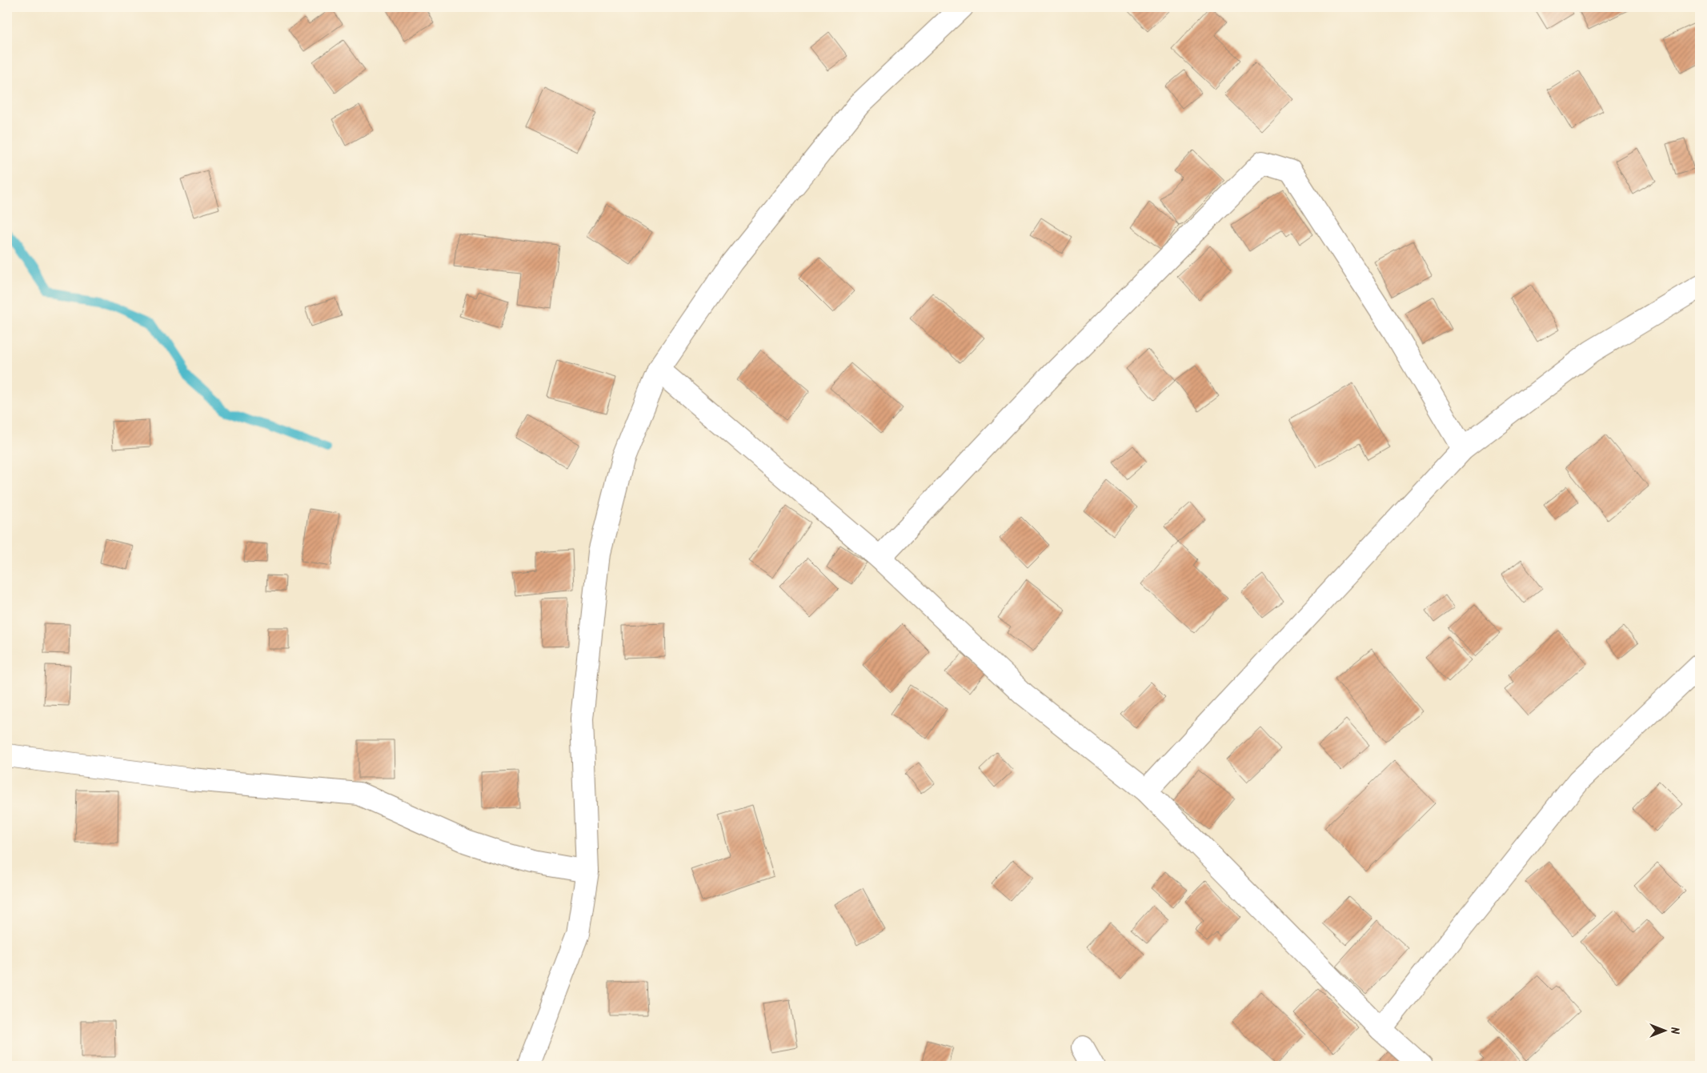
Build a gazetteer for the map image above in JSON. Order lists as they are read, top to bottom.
{
  "north": "right"
}
